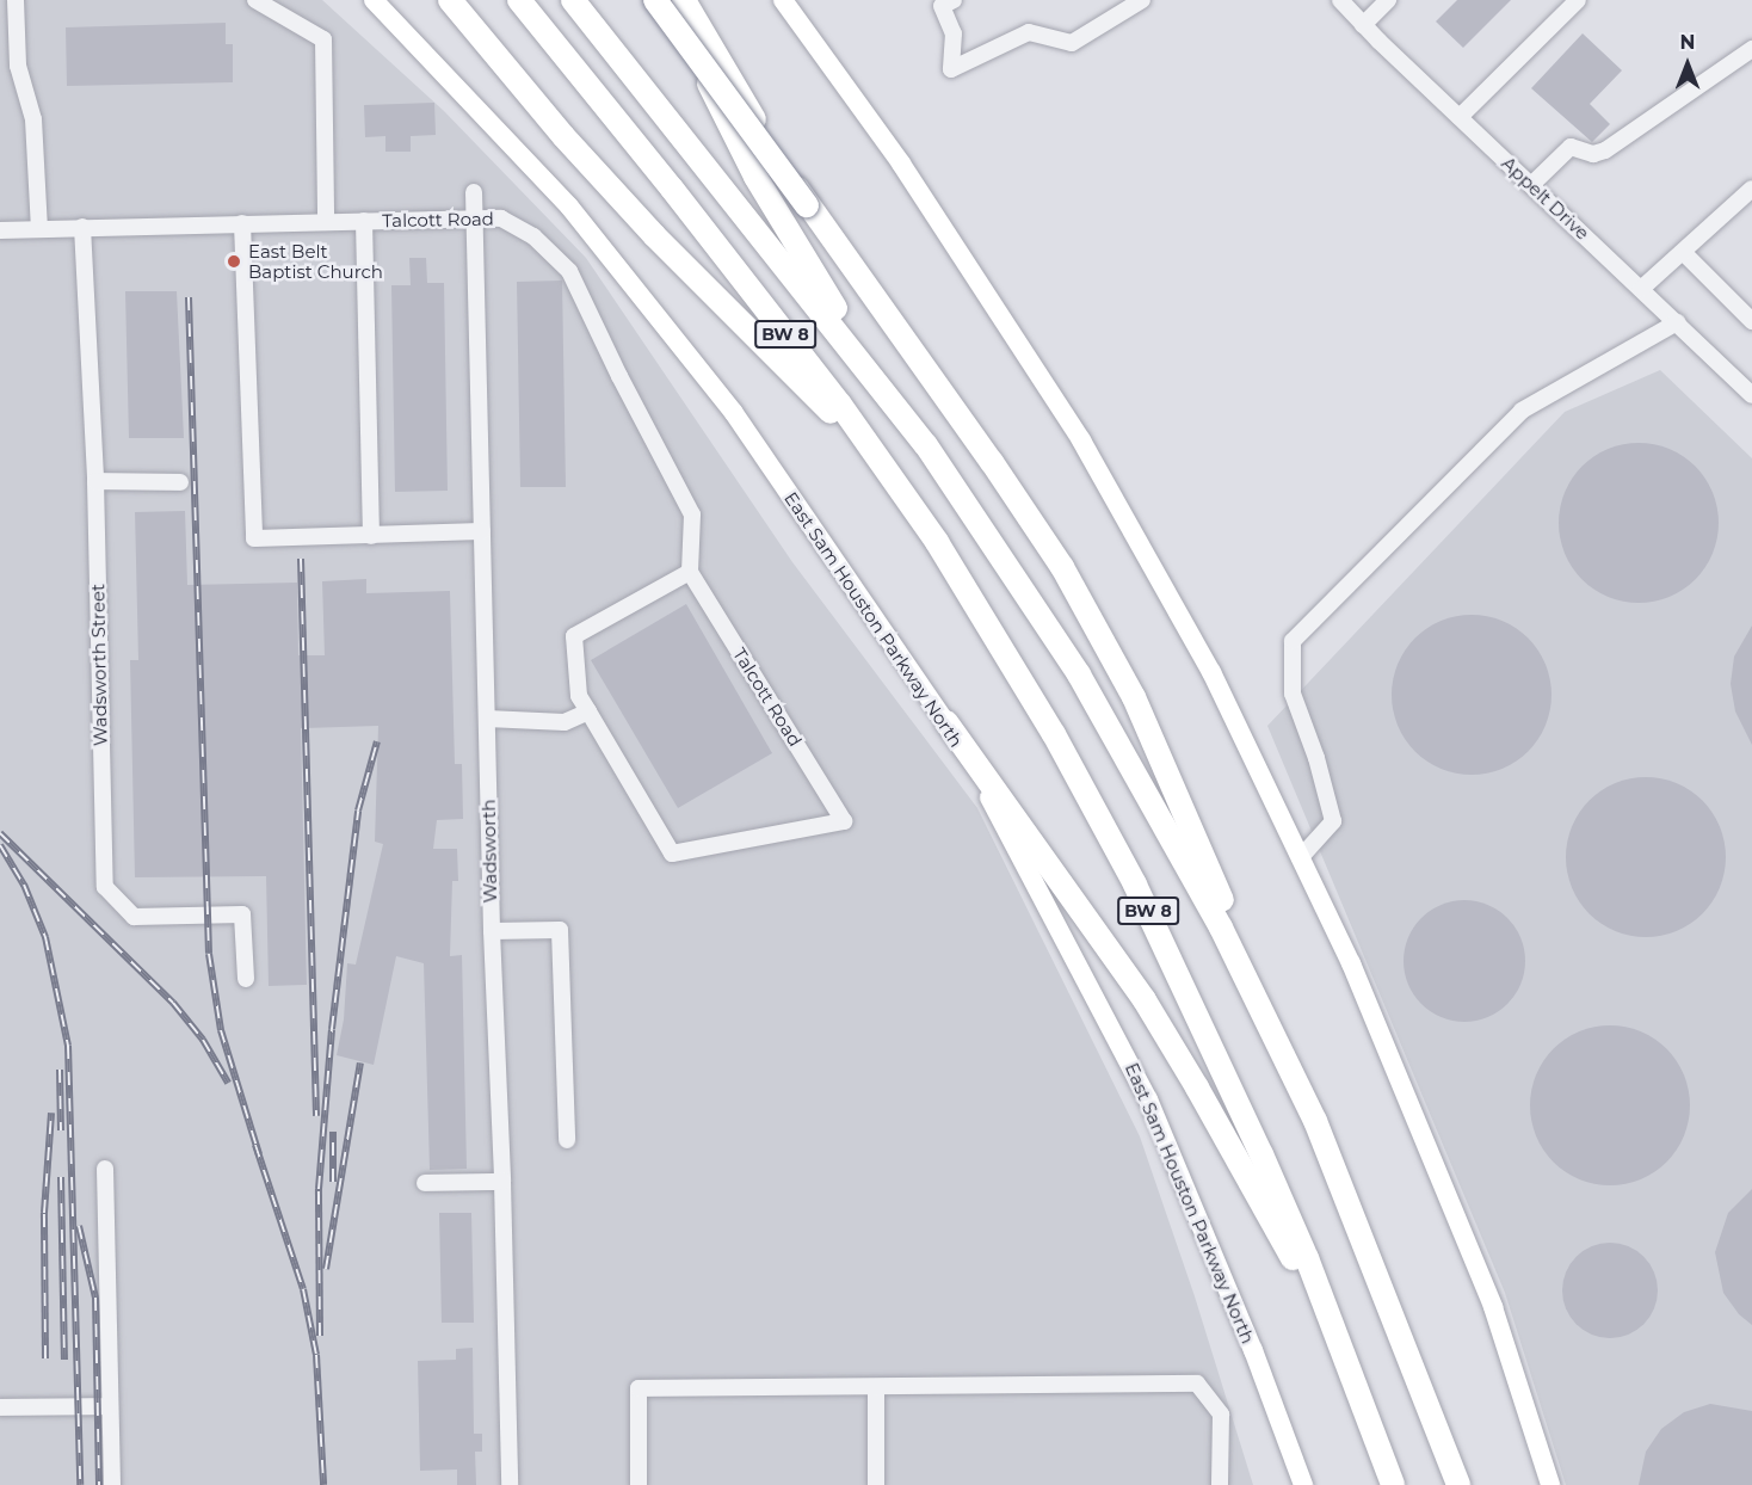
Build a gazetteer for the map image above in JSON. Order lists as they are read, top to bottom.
{
  "streets": {
    "highway": ["BW 8"],
    "main road": ["East Sam Houston Parkway North"],
    "street": [
      "Appelt Drive",
      "Talcott Road",
      "Wadsworth Street",
      "Wadsworth"
    ]
  },
  "crossings": [
    ["Talcott Road", "Wadsworth Street"],
    ["Talcott Road", "Wadsworth"]
  ],
  "places": ["East Belt Baptist Church"],
  "north": "top"
}
